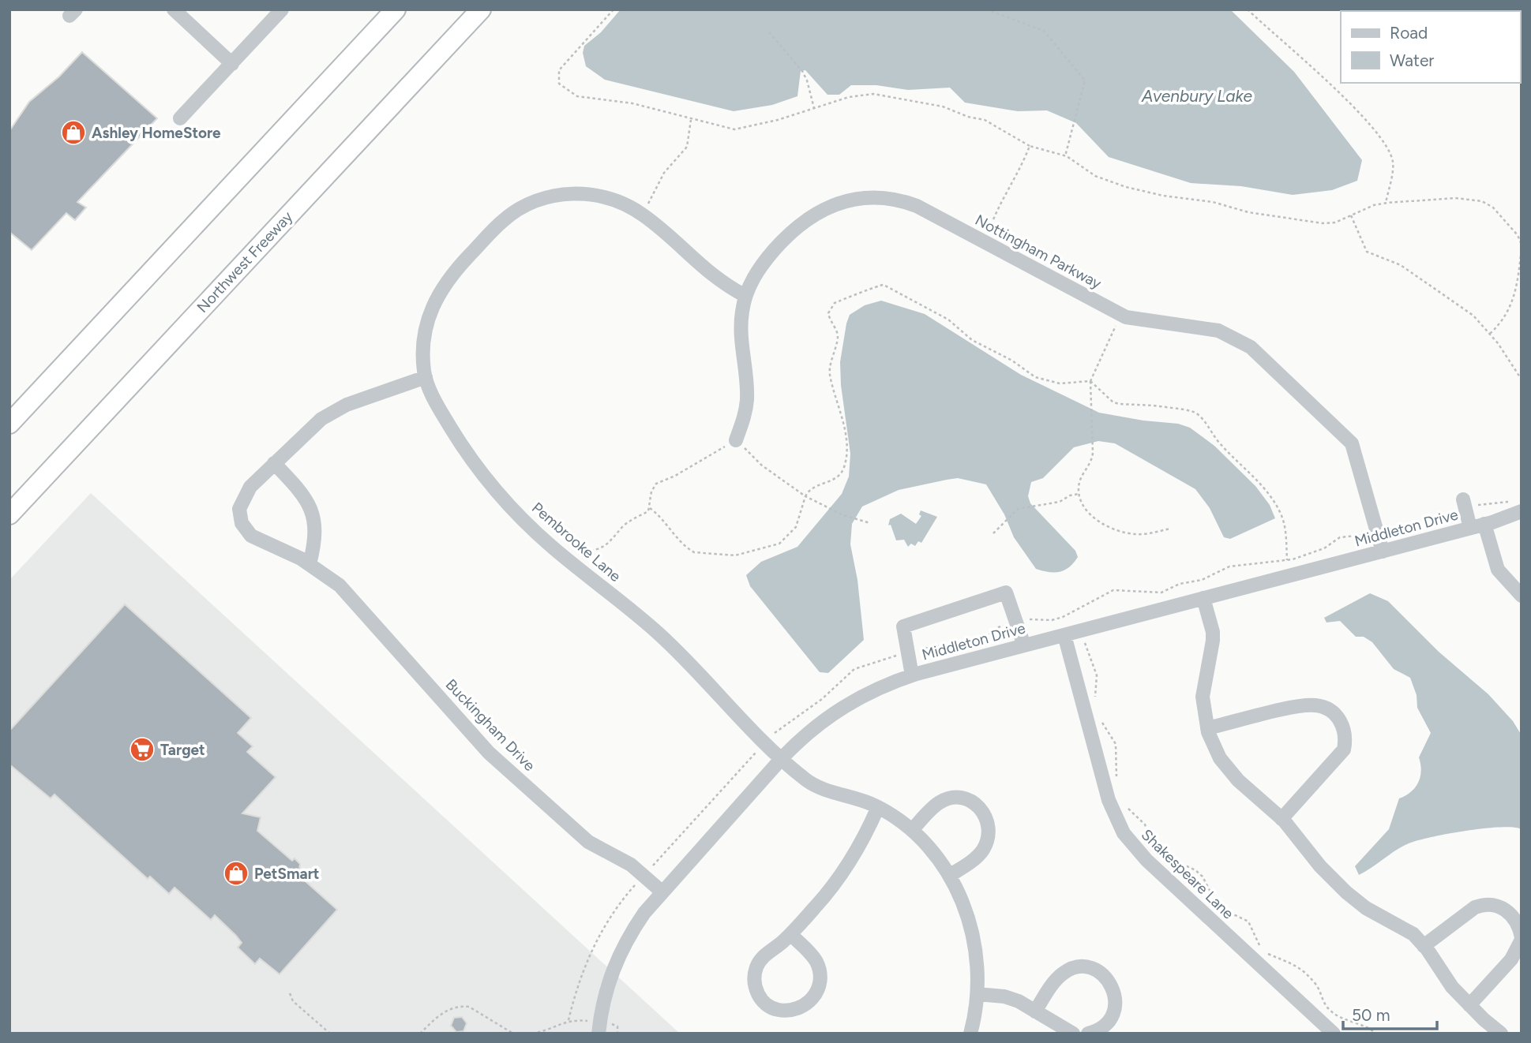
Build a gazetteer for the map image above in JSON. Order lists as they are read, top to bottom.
{
  "streets": {
    "highway": ["Northwest Freeway"],
    "street": [
      "Nottingham Parkway",
      "Middleton Drive",
      "Pembrooke Lane",
      "Buckingham Drive",
      "Shakespeare Lane"
    ]
  },
  "crossings": [
    ["Nottingham Parkway", "Middleton Drive"],
    ["Nottingham Parkway", "Pembrooke Lane"],
    ["Middleton Drive", "Pembrooke Lane"],
    ["Middleton Drive", "Buckingham Drive"],
    ["Middleton Drive", "Shakespeare Lane"],
    ["Pembrooke Lane", "Buckingham Drive"]
  ],
  "water": ["Avenbury Lake"],
  "places": {
    "shop": ["Ashley HomeStore", "PetSmart"],
    "supermarket": ["Target"]
  },
  "legend": ["Road", "Water"],
  "scale_bar": "50 m"
}
